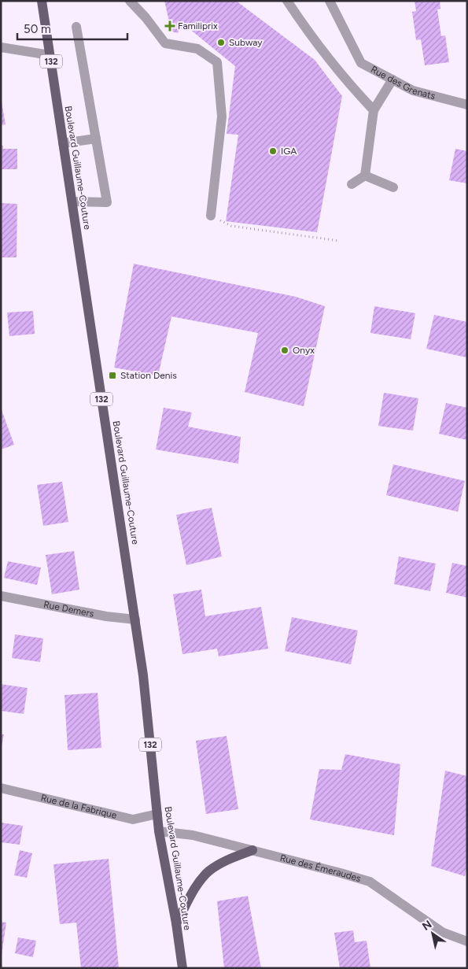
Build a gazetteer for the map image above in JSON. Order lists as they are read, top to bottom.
{
  "streets": {
    "main road": ["132", "Boulevard Guillaume-Couture"],
    "street": [
      "Rue des Grenats",
      "Rue Demers",
      "Rue de la Fabrique",
      "Rue des Émeraudes"
    ]
  },
  "crossings": [
    ["Boulevard Guillaume-Couture", "Rue Demers"],
    ["Boulevard Guillaume-Couture", "Rue de la Fabrique"],
    ["Boulevard Guillaume-Couture", "Rue des Émeraudes"]
  ],
  "places": {
    "health": ["Familiprix"],
    "other": ["Subway", "IGA", "Onyx"],
    "transit": ["Station Denis"]
  },
  "scale_bar": "50 m",
  "north": "top left"
}
